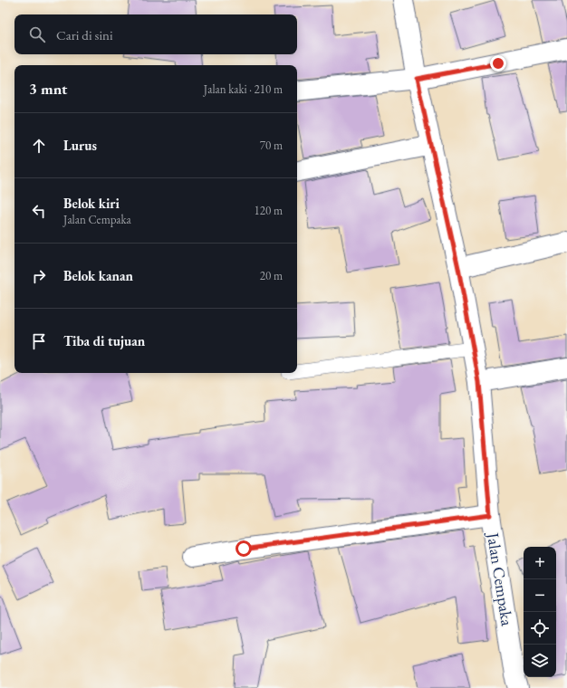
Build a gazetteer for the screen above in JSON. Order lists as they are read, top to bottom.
{
  "streets": {
    "street": ["Jalan Cempaka"]
  },
  "page": {
    "search": "Cari di sini",
    "heading": ["3 mnt", "Jalan kaki · 210 m"],
    "list": [
      ["Lurus", "70 m"],
      ["Belok kiri", "Jalan Cempaka", "120 m"],
      ["Belok kanan", "20 m"],
      "Tiba di tujuan"
    ],
    "map_buttons": ["+", "−"]
  }
}
